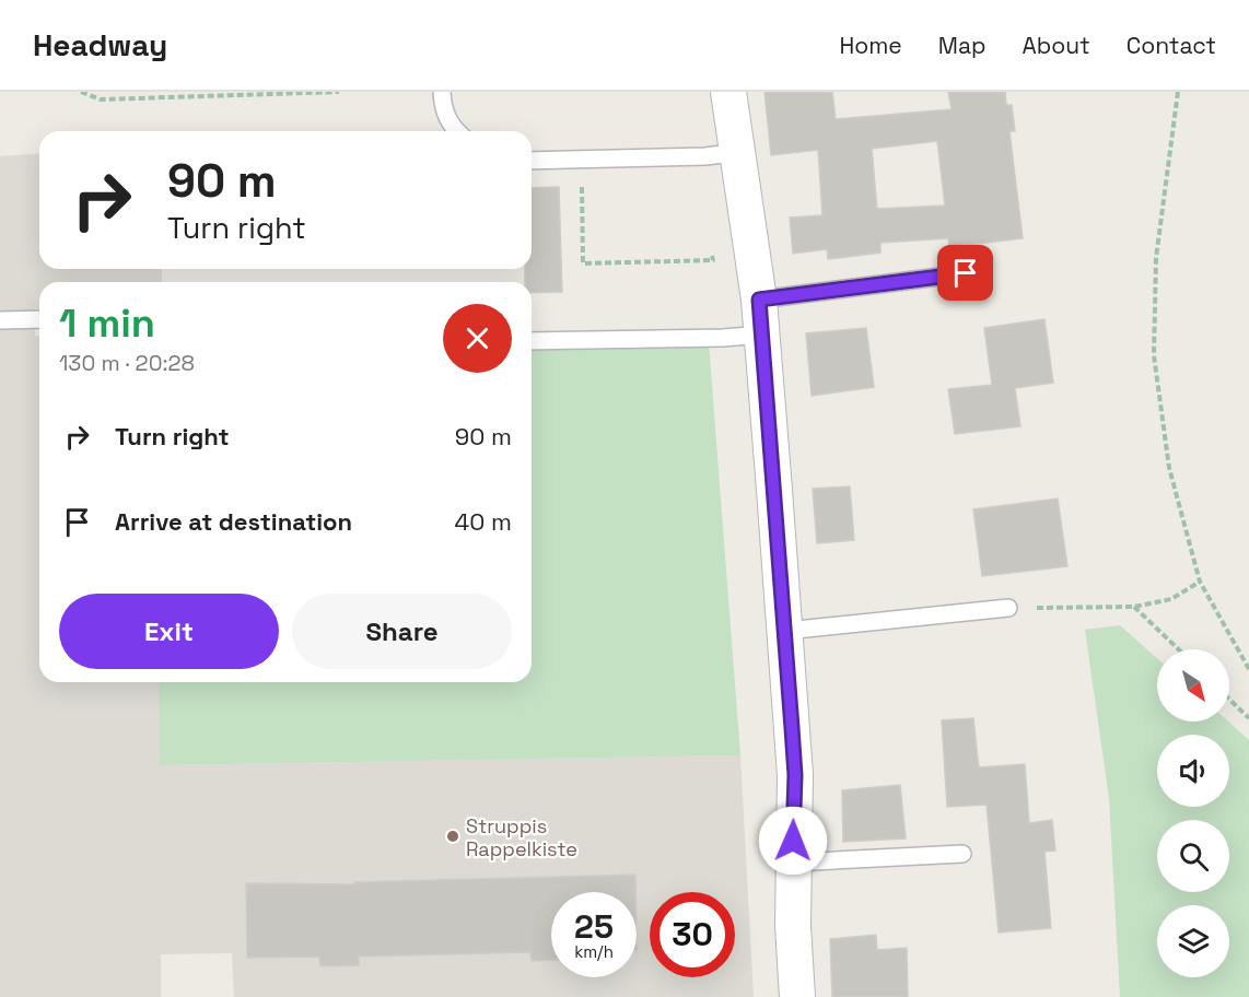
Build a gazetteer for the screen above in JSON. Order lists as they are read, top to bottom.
{
  "places": ["Struppis Rappelkiste"],
  "north": "bottom right",
  "page": {
    "header": "Headway",
    "nav": [
      "Home",
      "Map",
      "About",
      "Contact"
    ],
    "turn": ["90 m", "Turn right"],
    "heading": ["1 min", "130 m · 20:28"],
    "list": [
      {
        "name": "Turn right",
        "value": "90 m"
      },
      {
        "name": "Arrive at destination",
        "value": "40 m"
      }
    ],
    "buttons": ["Exit", "Share"],
    "speed": "25 km/h",
    "limit": "30"
  }
}
